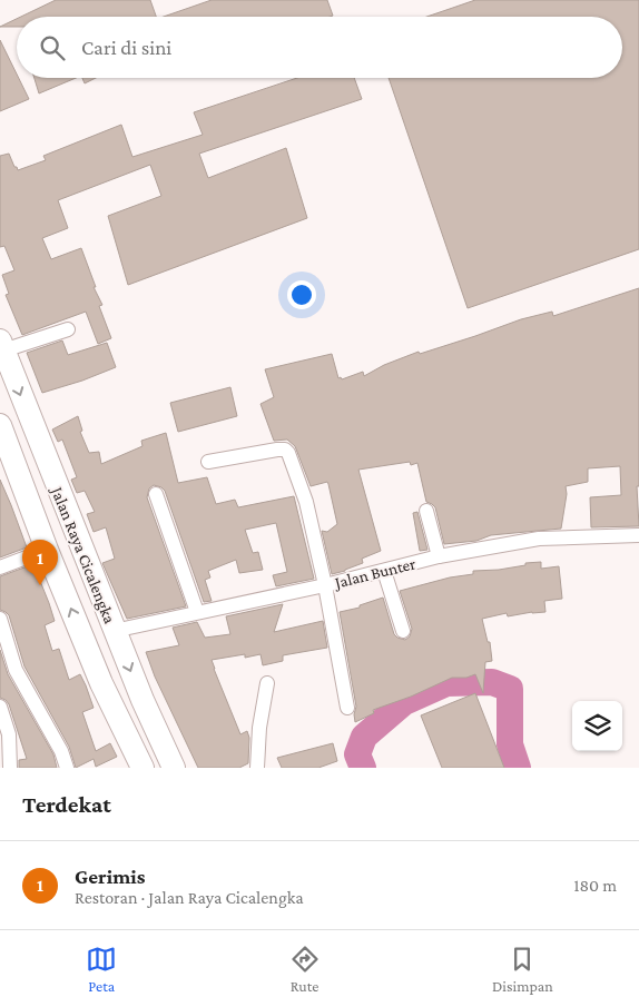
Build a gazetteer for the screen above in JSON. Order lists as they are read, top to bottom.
{
  "streets": {
    "highway": ["Jalan Raya Cicalengka"],
    "street": ["Jalan Bunter"]
  },
  "crossings": [
    ["Jalan Raya Cicalengka", "Jalan Bunter"]
  ],
  "page": {
    "search": "Cari di sini",
    "pins": "1",
    "heading": "Terdekat",
    "list": [
      {
        "mark": "1",
        "name": "Gerimis",
        "note": "Restoran · Jalan Raya Cicalengka",
        "value": "180 m"
      }
    ],
    "nav": ["Peta", "Rute", "Disimpan"]
  }
}
